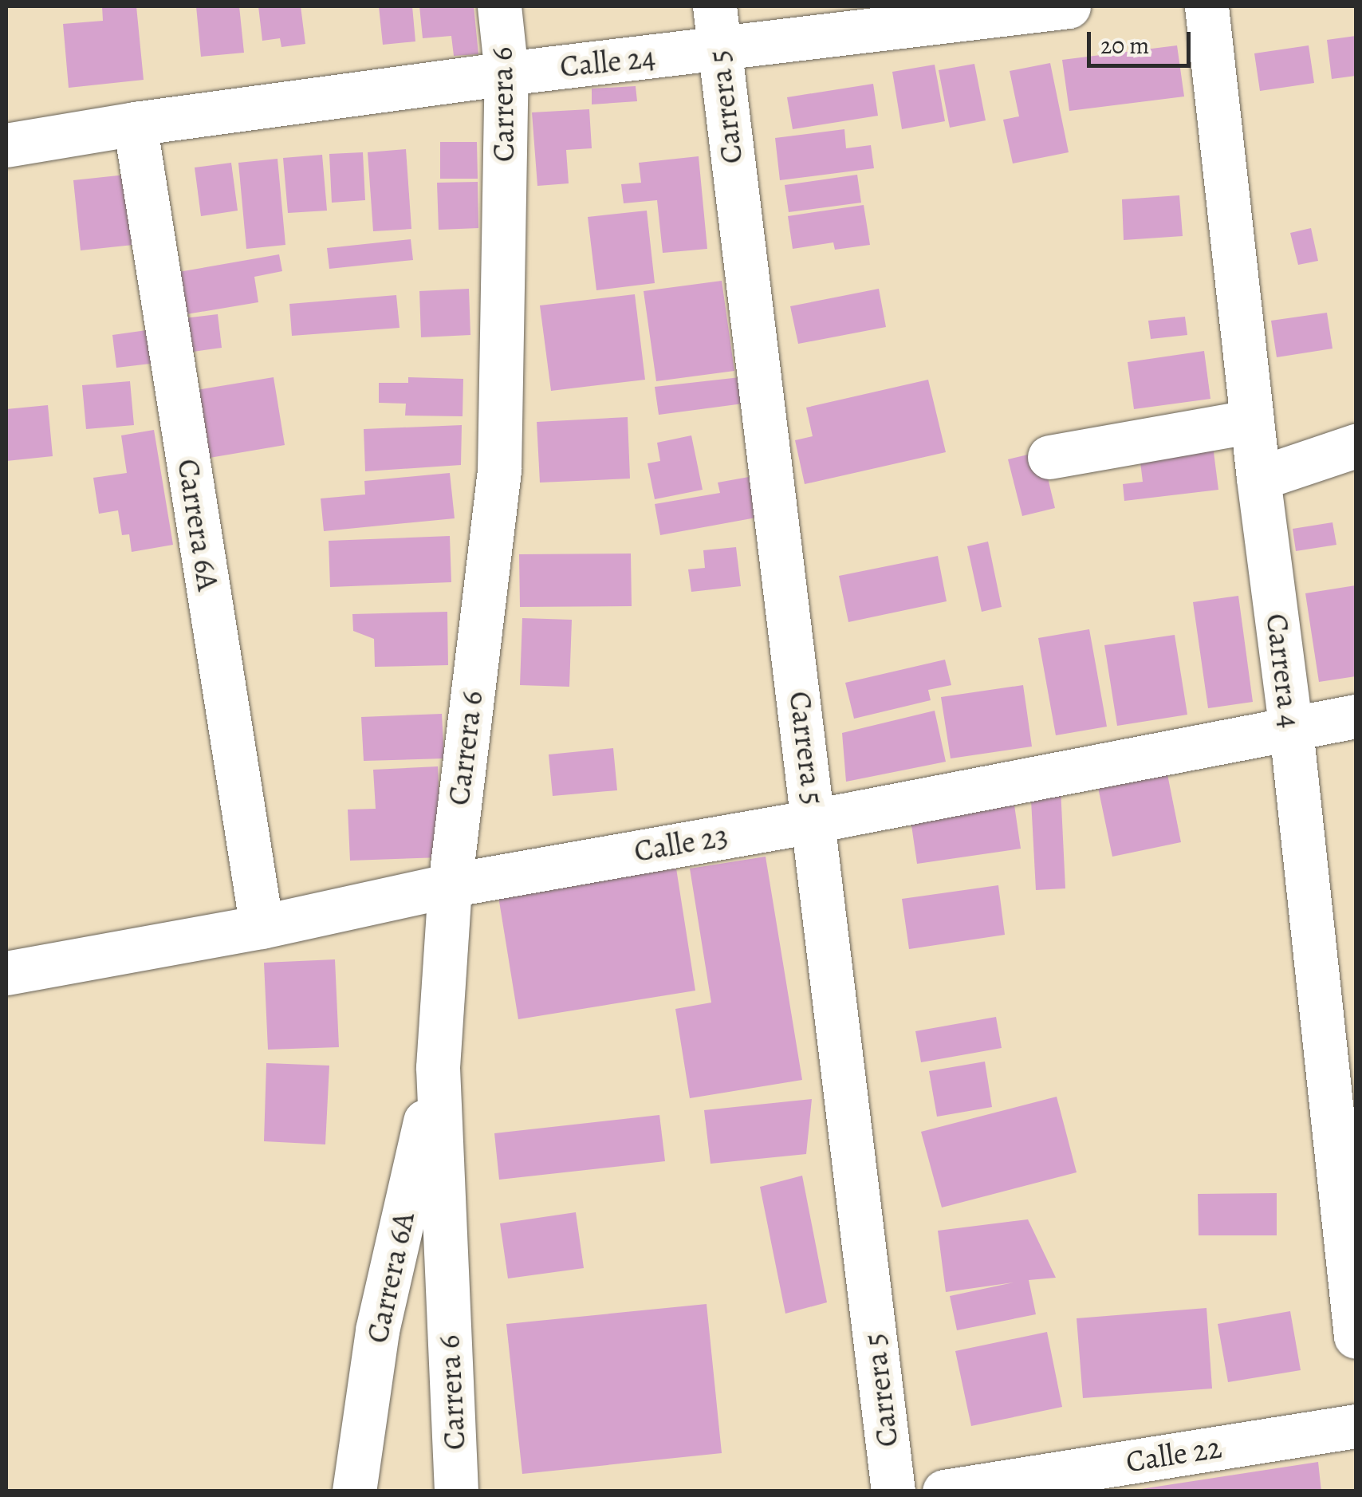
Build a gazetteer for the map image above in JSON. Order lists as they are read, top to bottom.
{
  "streets": {
    "street": [
      "Calle 24",
      "Carrera 6",
      "Carrera 5",
      "Carrera 6A",
      "Carrera 4",
      "Calle 23",
      "Calle 22"
    ]
  },
  "crossings": [
    ["Calle 24", "Carrera 6"],
    ["Calle 24", "Carrera 5"],
    ["Calle 24", "Carrera 6A"],
    ["Carrera 6", "Carrera 6A"],
    ["Carrera 6", "Calle 23"],
    ["Carrera 5", "Calle 23"],
    ["Carrera 6A", "Calle 23"],
    ["Carrera 4", "Calle 23"]
  ],
  "scale_bar": "20 m"
}
